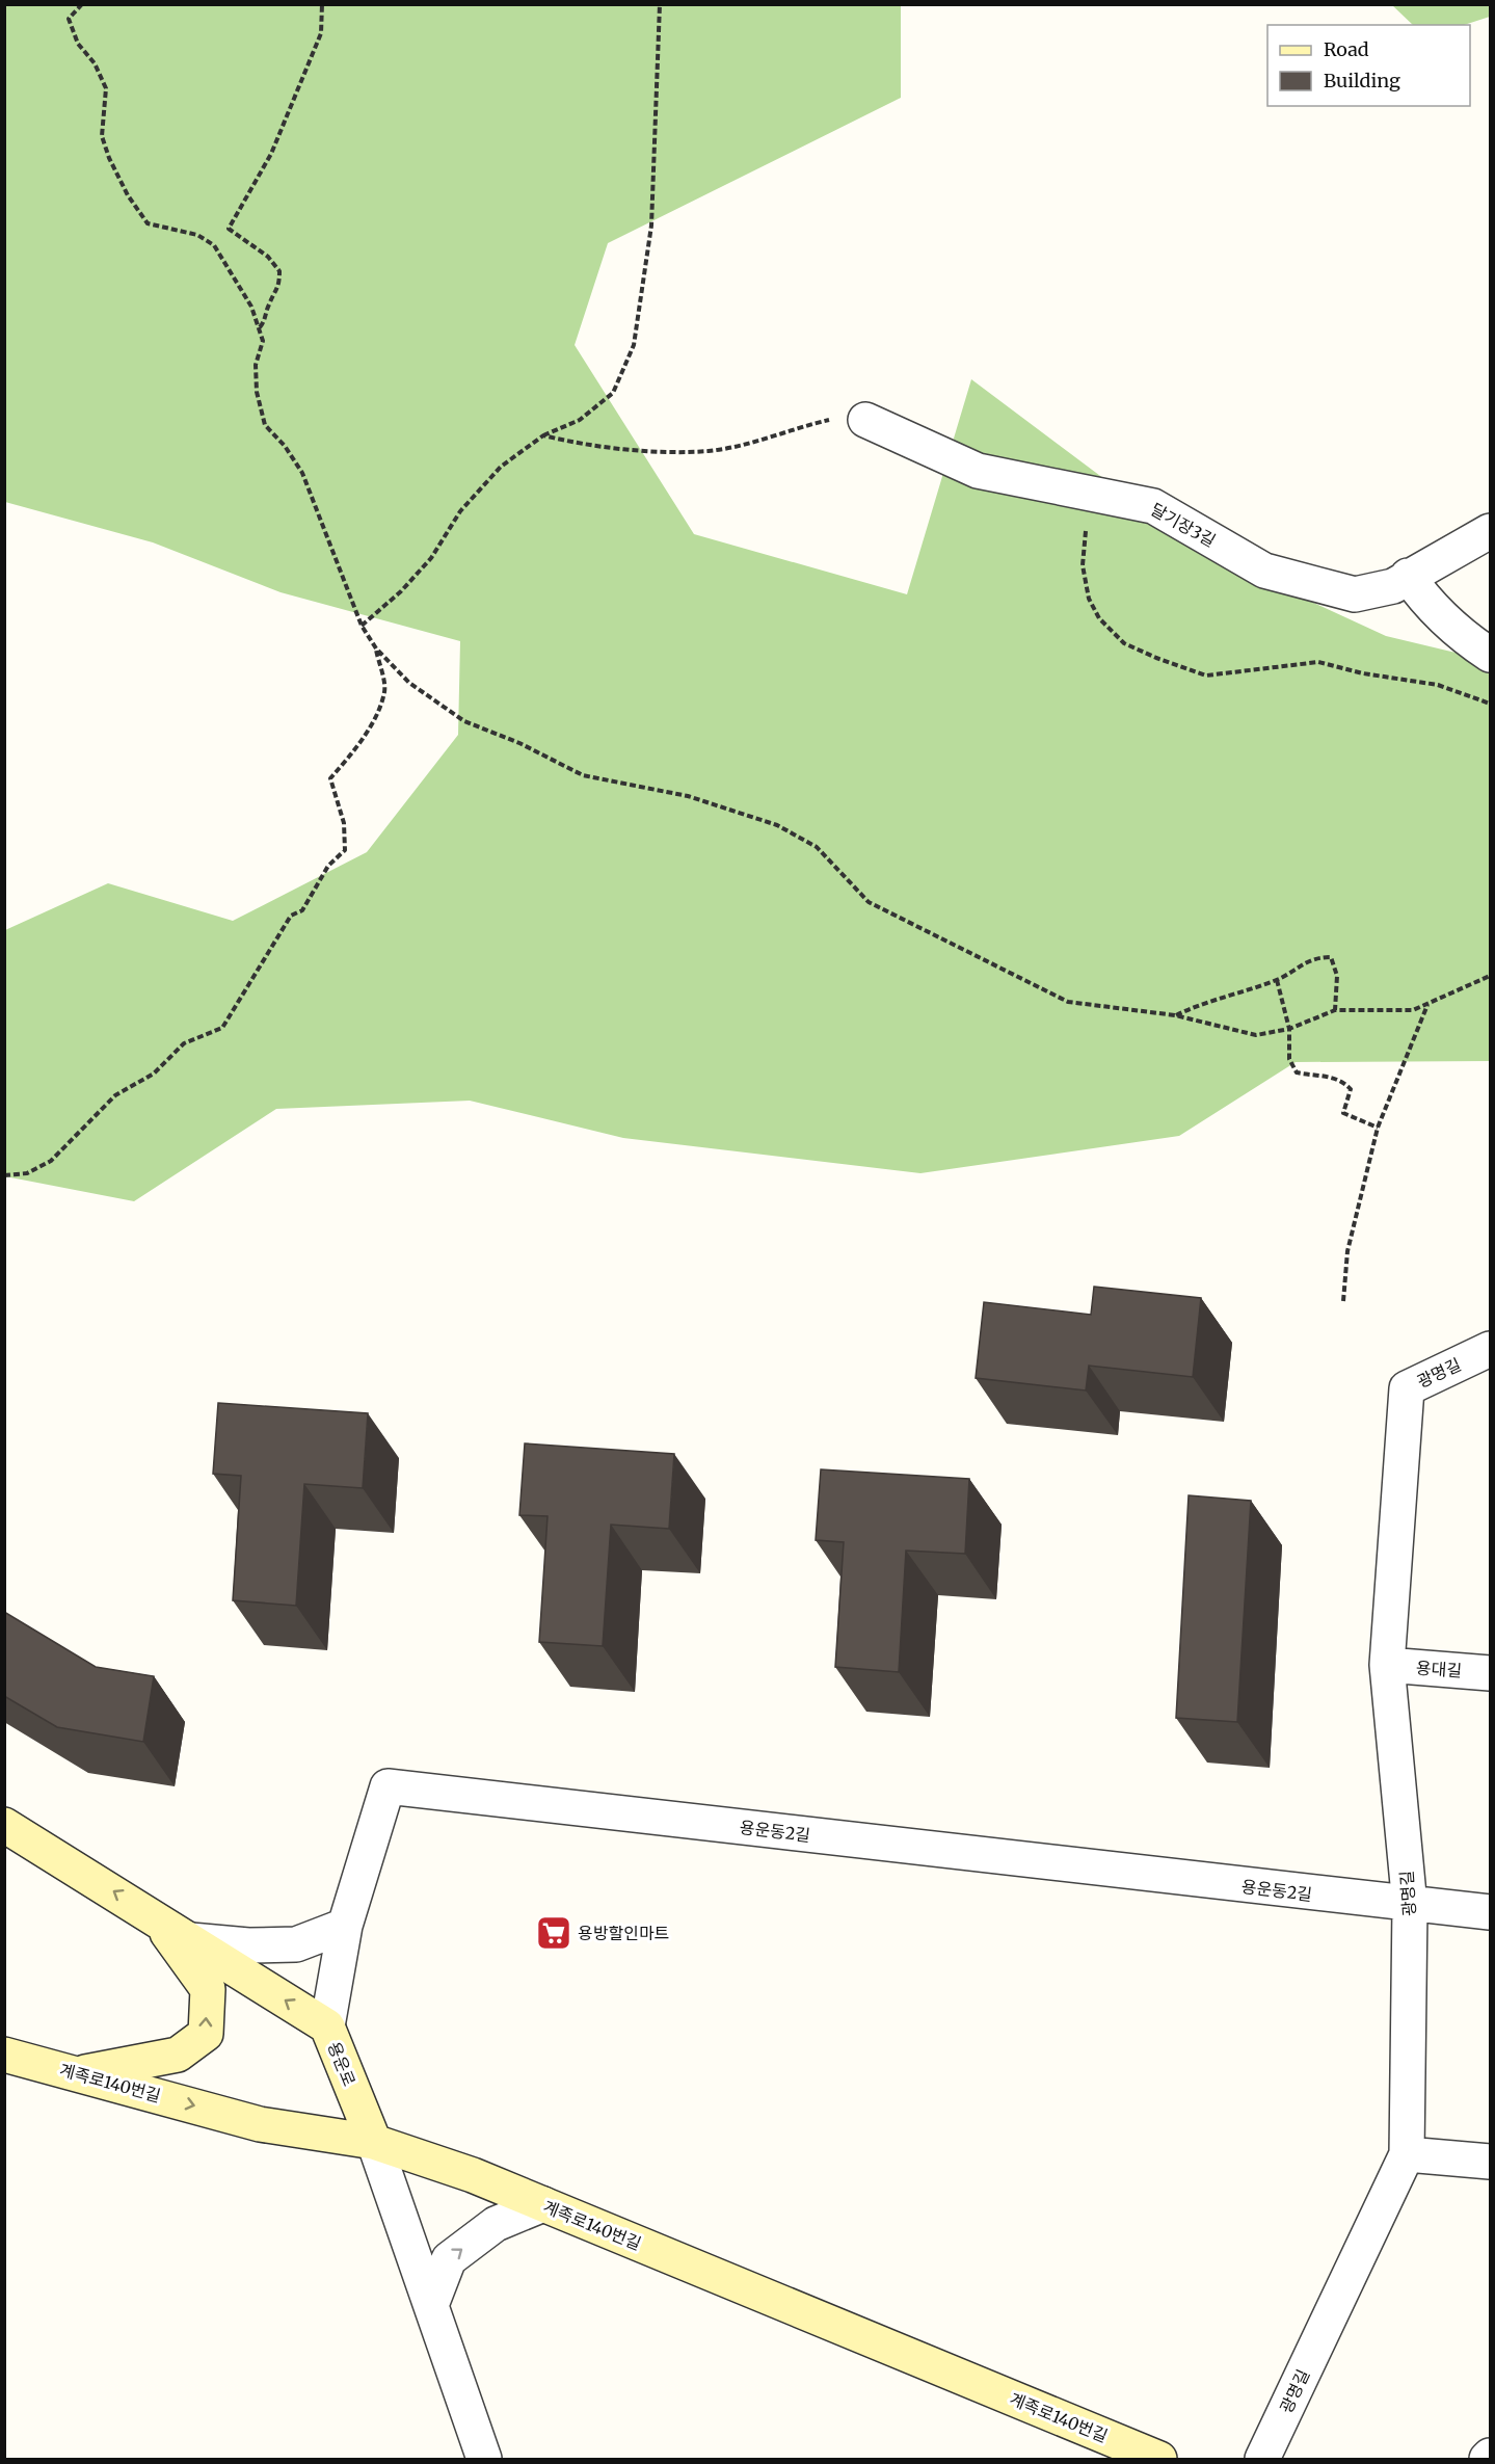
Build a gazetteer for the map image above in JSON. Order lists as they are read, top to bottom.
{
  "streets": {
    "main road": ["용운로", "계족로140번길"],
    "street": [
      "달기장3길",
      "광명길",
      "용대길",
      "용운동2길"
    ]
  },
  "crossings": [
    ["광명길", "용대길"],
    ["광명길", "용운동2길"],
    ["용운동2길", "용운로"],
    ["용운로", "계족로140번길"]
  ],
  "one_way": ["용운로"],
  "places": {
    "supermarket": ["용방할인마트"]
  },
  "legend": ["Road", "Building"]
}
